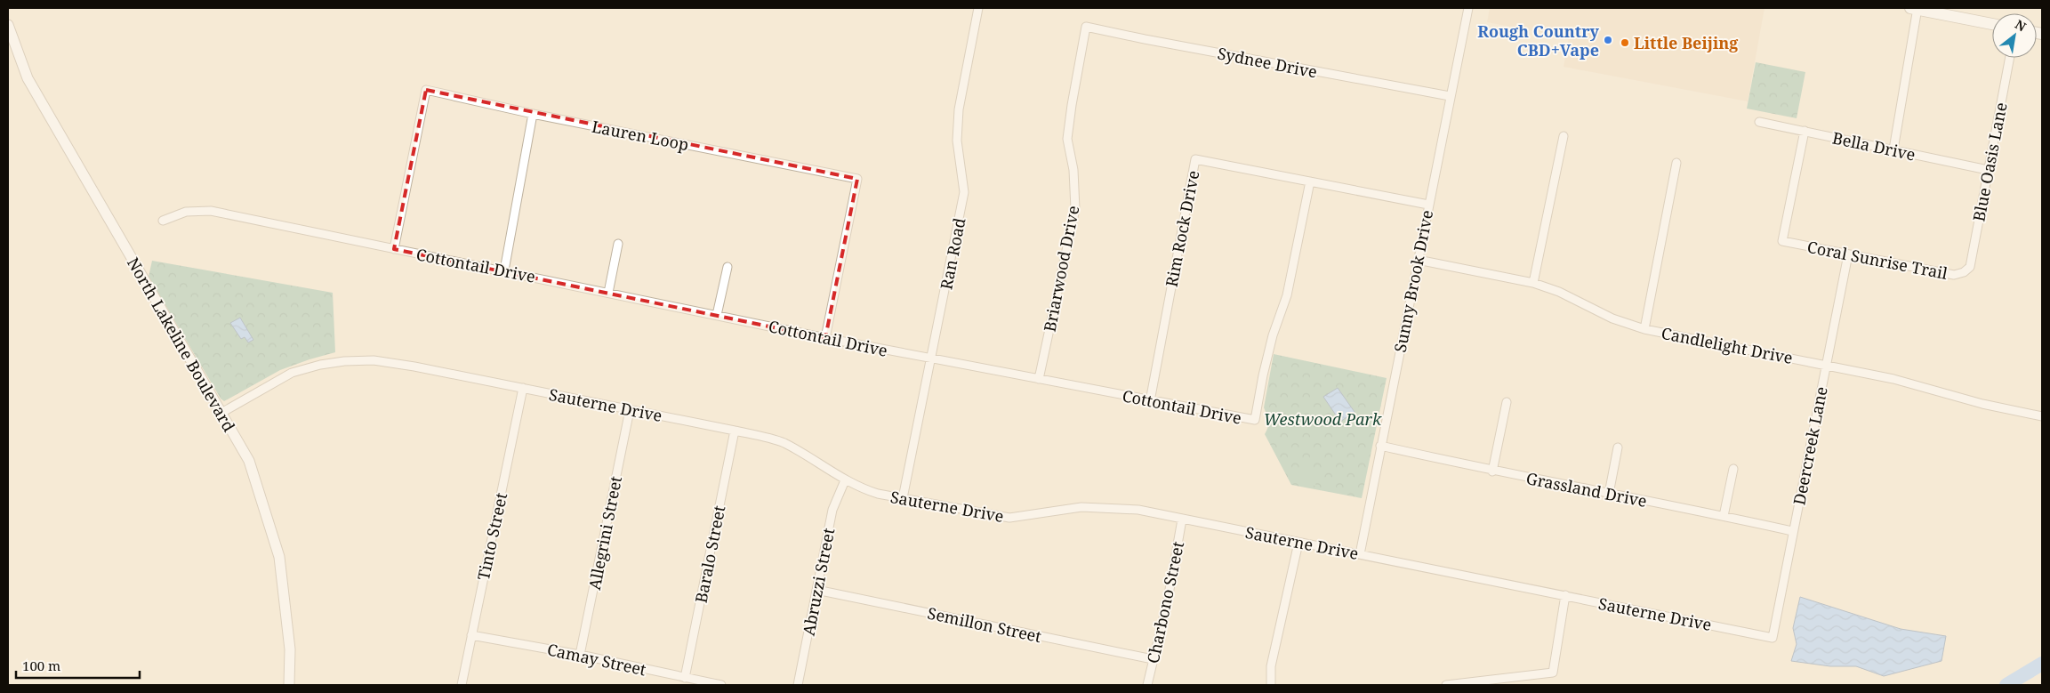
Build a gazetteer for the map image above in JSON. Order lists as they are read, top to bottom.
{
  "streets": {
    "street": [
      "Sydnee Drive",
      "Lauren Loop",
      "Bella Drive",
      "Blue Oasis Lane",
      "Rim Rock Drive",
      "Ran Road",
      "Coral Sunrise Trail",
      "Cottontail Drive",
      "Briarwood Drive",
      "Sunny Brook Drive",
      "North Lakeline Boulevard",
      "Candlelight Drive",
      "Sauterne Drive",
      "Deercreek Lane",
      "Grassland Drive",
      "Allegrini Street",
      "Tinto Street",
      "Baralo Street",
      "Abruzzi Street",
      "Charbono Street",
      "Semillon Street",
      "Camay Street"
    ]
  },
  "crossings": [
    ["Sydnee Drive", "Briarwood Drive"],
    ["Sydnee Drive", "Sunny Brook Drive"],
    ["Lauren Loop", "Cottontail Drive"],
    ["Bella Drive", "Blue Oasis Lane"],
    ["Bella Drive", "Coral Sunrise Trail"],
    ["Blue Oasis Lane", "Coral Sunrise Trail"],
    ["Rim Rock Drive", "Cottontail Drive"],
    ["Rim Rock Drive", "Sunny Brook Drive"],
    ["Ran Road", "Cottontail Drive"],
    ["Ran Road", "Sauterne Drive"],
    ["Coral Sunrise Trail", "Deercreek Lane"],
    ["Cottontail Drive", "Briarwood Drive"],
    ["Sunny Brook Drive", "Candlelight Drive"],
    ["Sunny Brook Drive", "Sauterne Drive"],
    ["Sunny Brook Drive", "Grassland Drive"],
    ["North Lakeline Boulevard", "Sauterne Drive"],
    ["Candlelight Drive", "Deercreek Lane"],
    ["Sauterne Drive", "Deercreek Lane"],
    ["Sauterne Drive", "Allegrini Street"],
    ["Sauterne Drive", "Tinto Street"],
    ["Sauterne Drive", "Baralo Street"],
    ["Sauterne Drive", "Abruzzi Street"],
    ["Sauterne Drive", "Charbono Street"],
    ["Deercreek Lane", "Grassland Drive"],
    ["Allegrini Street", "Camay Street"],
    ["Tinto Street", "Camay Street"],
    ["Baralo Street", "Camay Street"],
    ["Abruzzi Street", "Semillon Street"],
    ["Charbono Street", "Semillon Street"]
  ],
  "parks": ["Westwood Park"],
  "places": ["Rough Country CBD+Vape", "Little Beijing"],
  "scale_bar": "100 m",
  "north": "top right"
}
